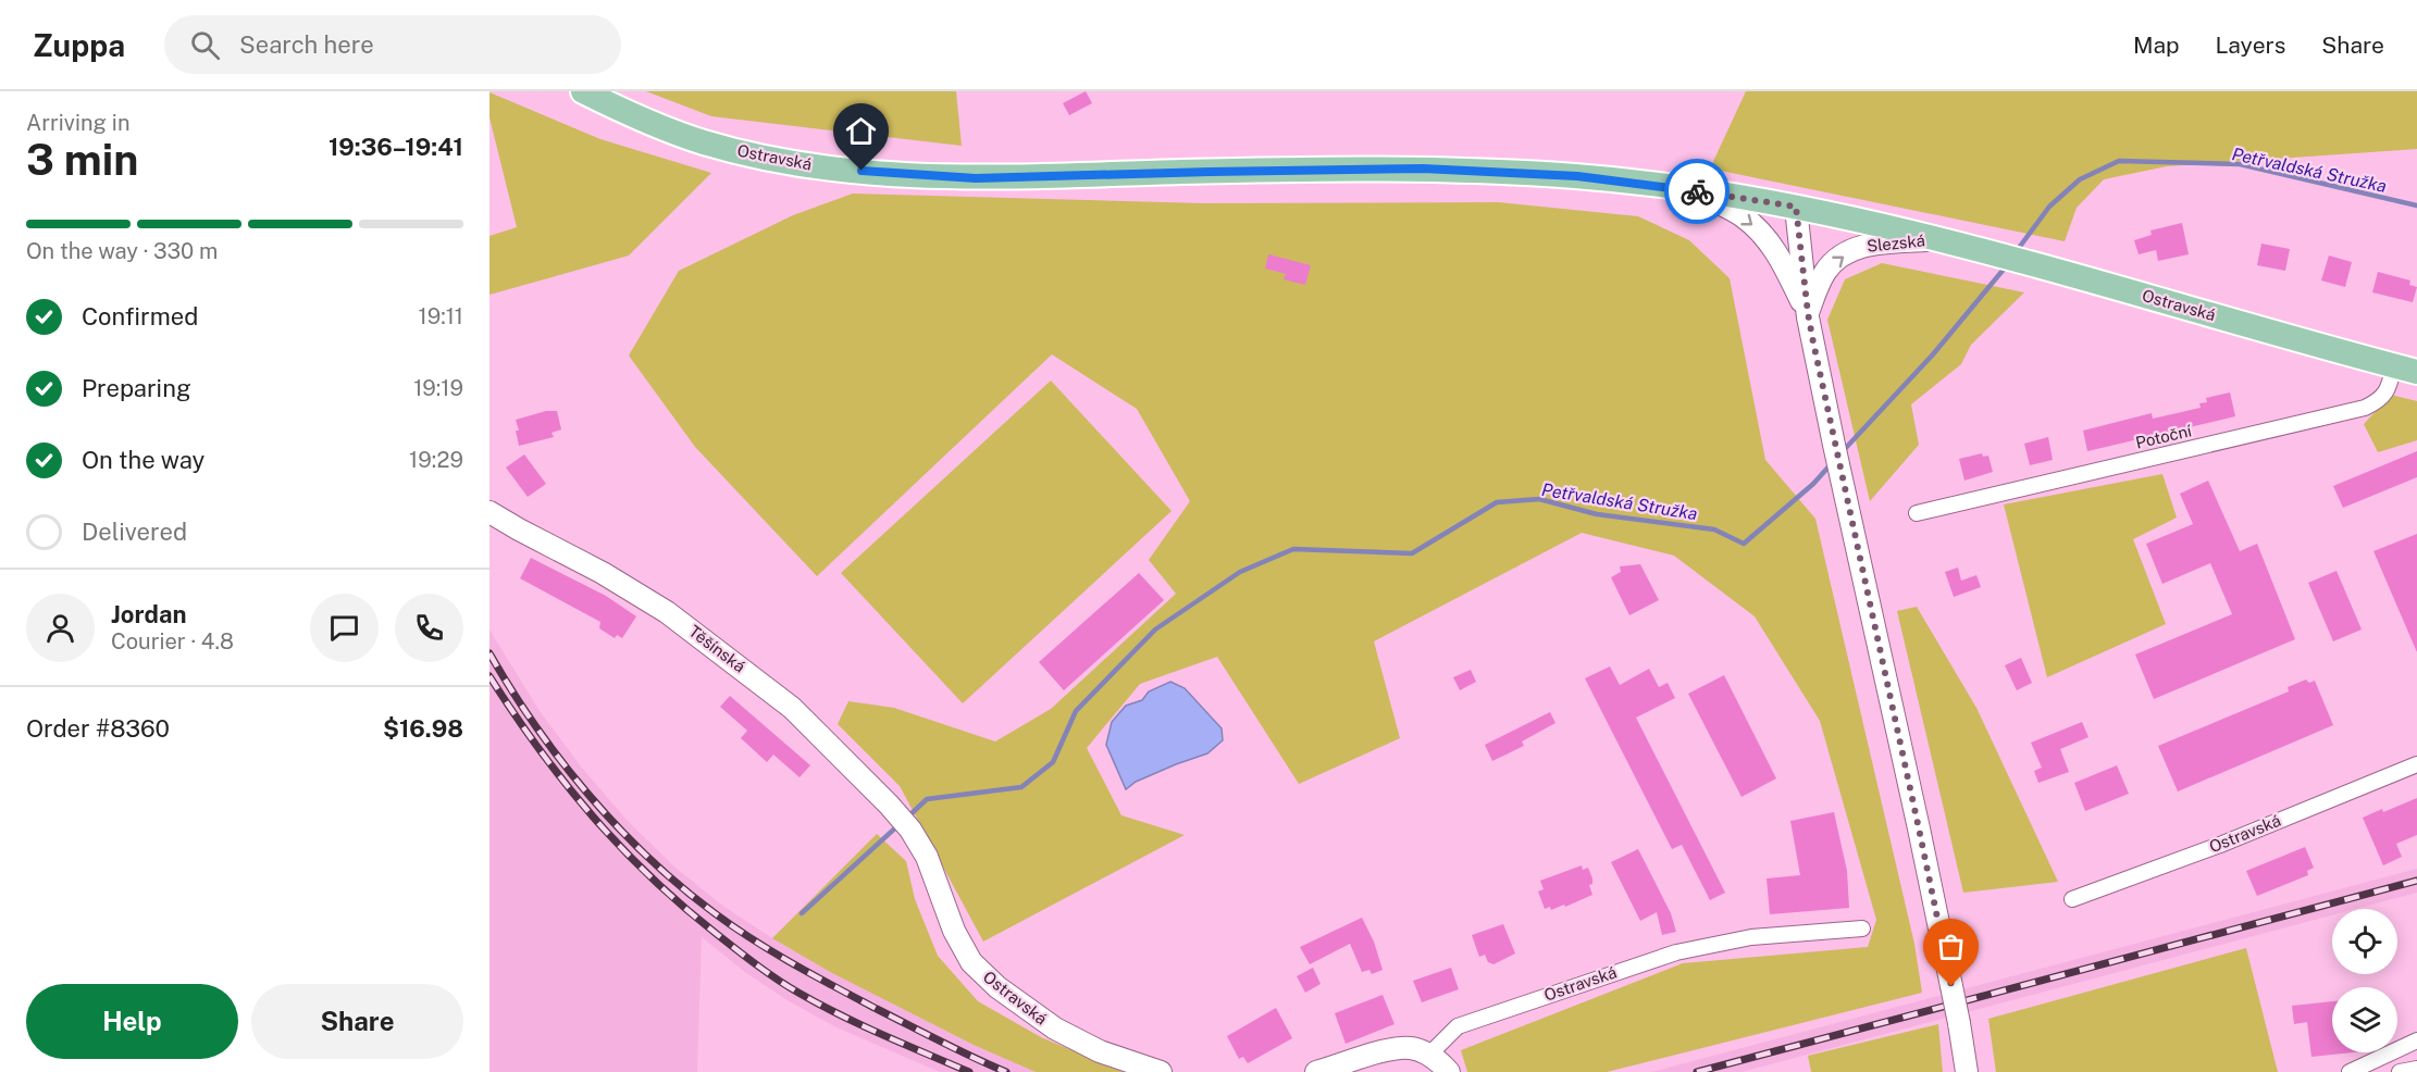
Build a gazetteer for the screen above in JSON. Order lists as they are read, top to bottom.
{
  "streets": {
    "main road": ["Ostravská", "Slezská", "Těšínská"],
    "street": ["Potoční"]
  },
  "crossings": [
    ["Ostravská", "Slezská"],
    ["Ostravská", "Potoční"],
    ["Ostravská", "Těšínská"]
  ],
  "one_way": ["Slezská"],
  "water": ["Petřvaldská Stružka"],
  "page": {
    "header": "Zuppa",
    "search": "Search here",
    "nav": ["Map", "Layers", "Share"],
    "heading": ["3 min", "Arriving in", "19:36–19:41"],
    "panel": [
      "Jordan",
      "Courier · 4.8",
      "Order #8360",
      "$16.98"
    ],
    "bar": "On the way · 330 m",
    "list": [
      ["Confirmed", "19:11"],
      ["Preparing", "19:19"],
      ["On the way", "19:29"],
      "Delivered"
    ],
    "buttons": ["Help", "Share"]
  }
}
